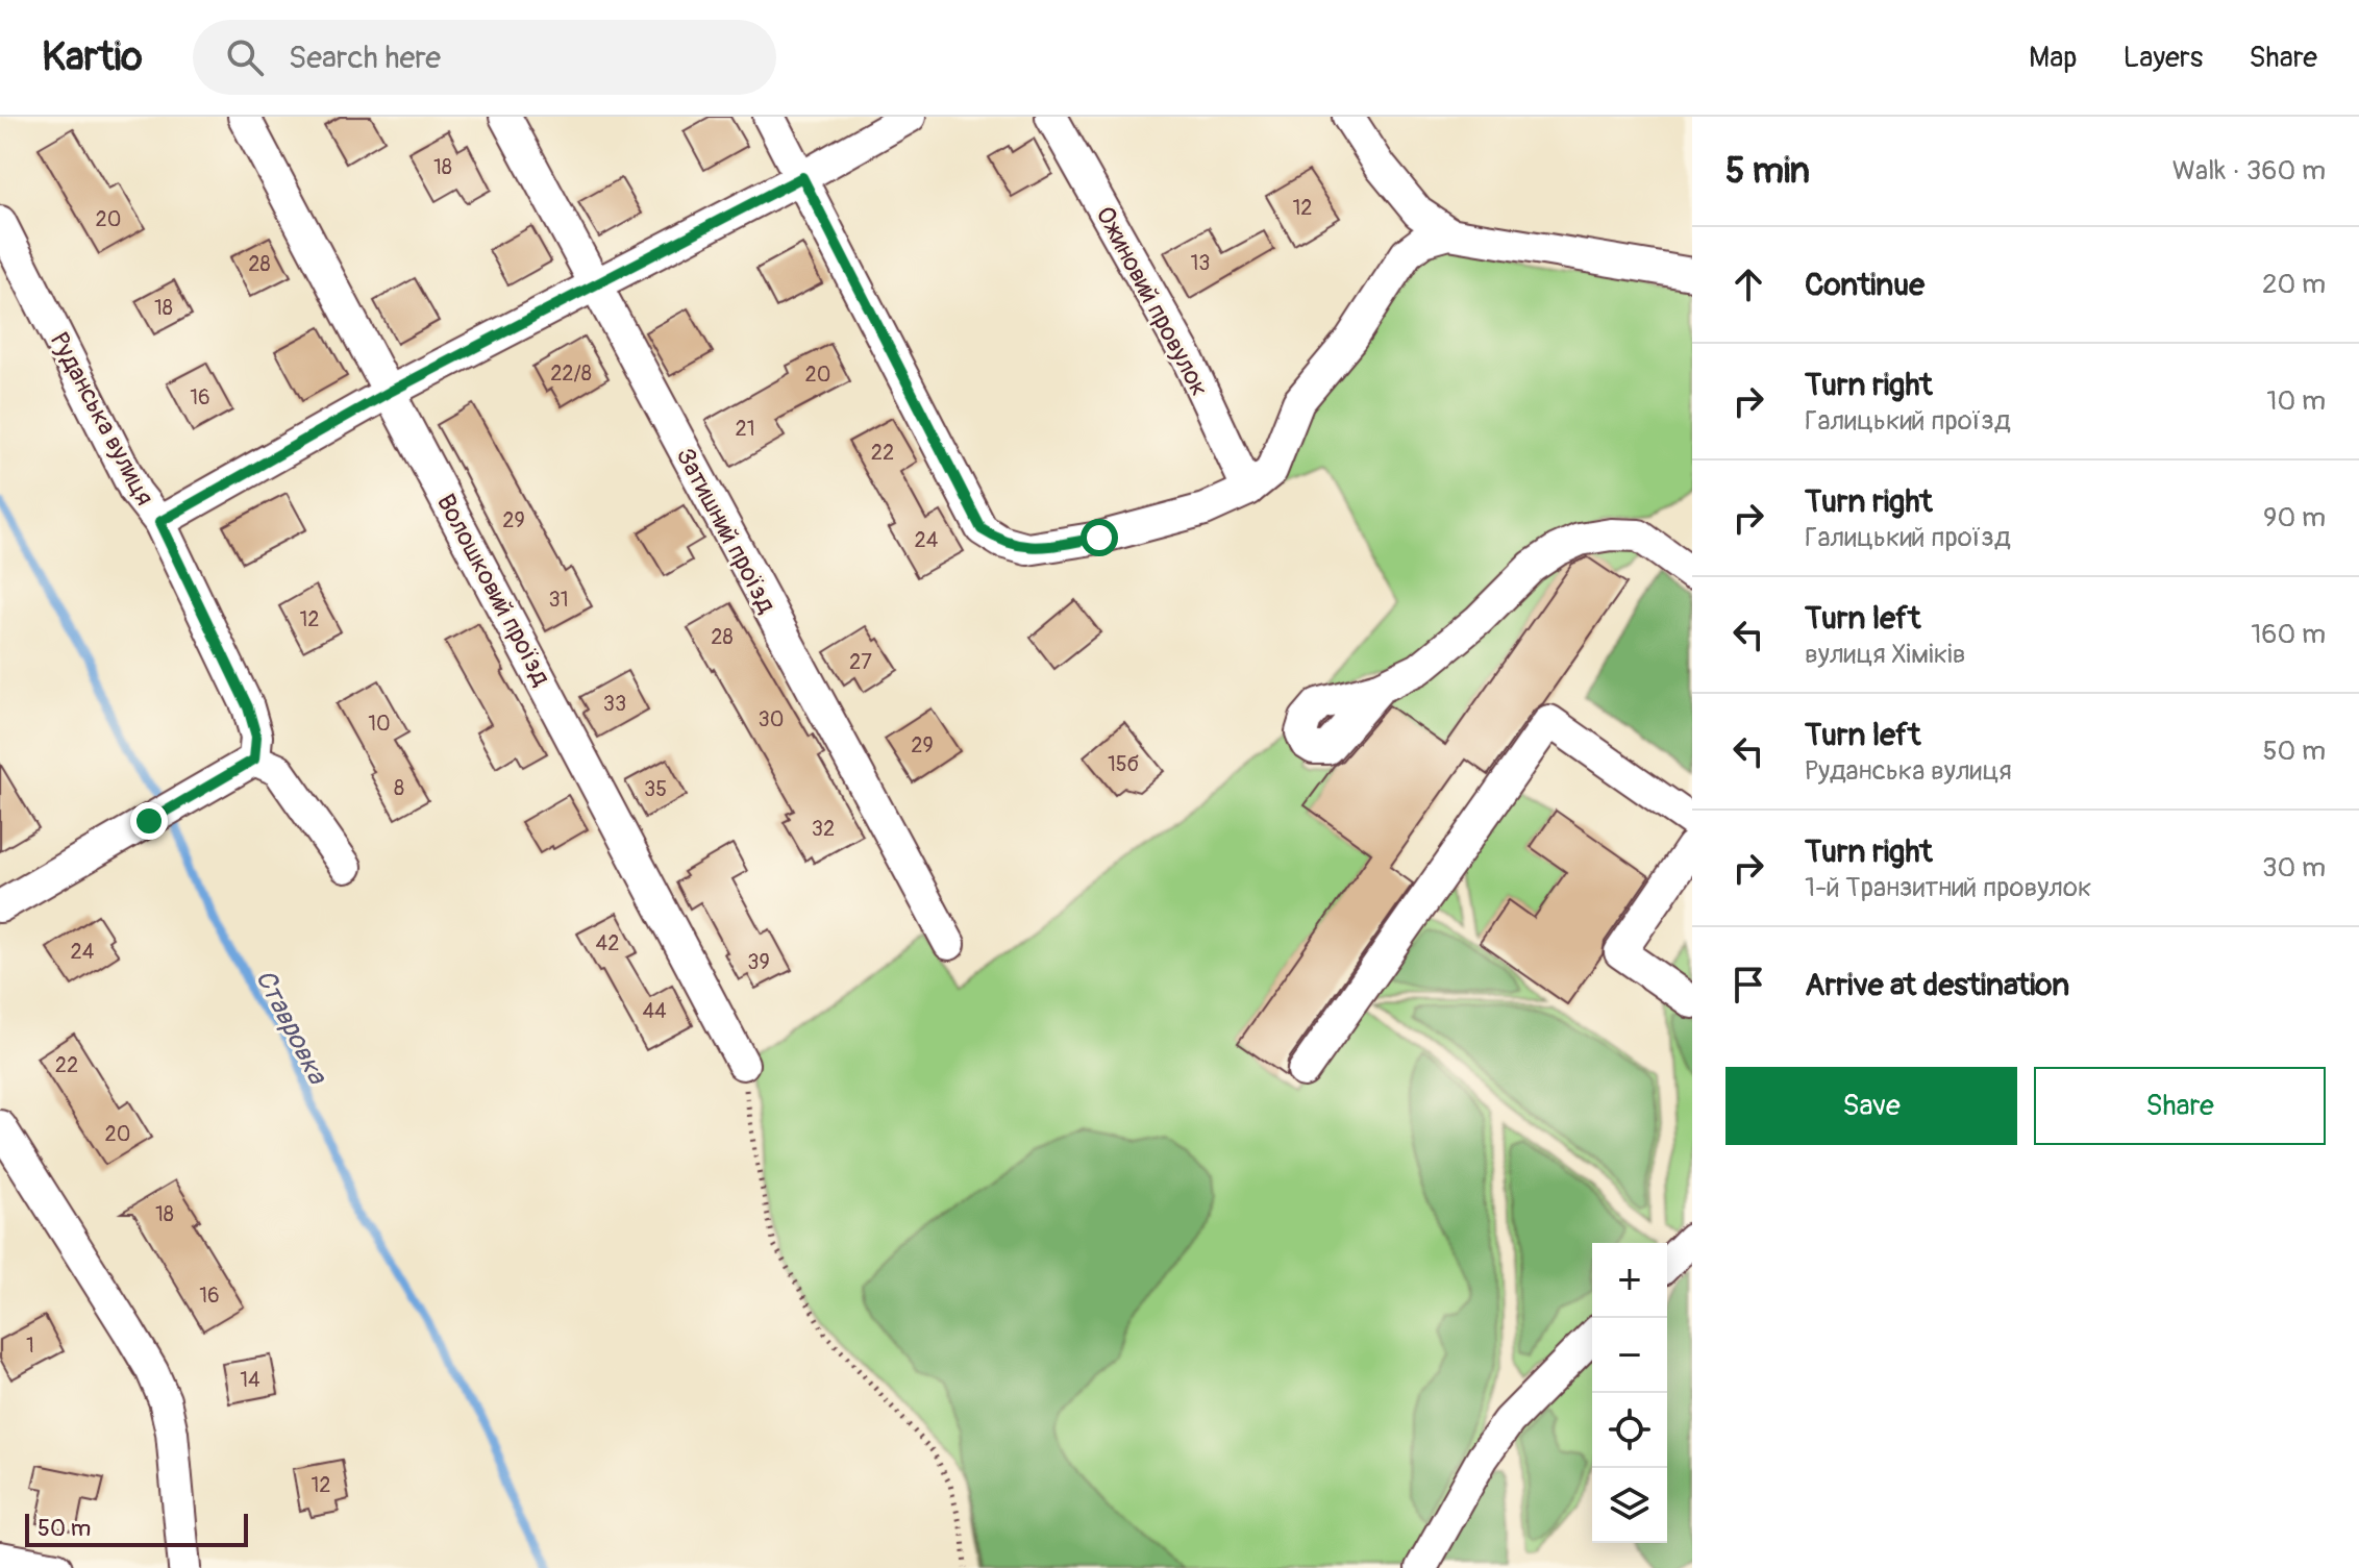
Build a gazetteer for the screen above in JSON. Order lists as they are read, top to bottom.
{
  "streets": {
    "street": [
      "Ожиновий провулок",
      "Руданська вулиця",
      "Затишний проїзд",
      "Волошковий проїзд"
    ]
  },
  "water": ["Ставровка"],
  "house_numbers": [
    "18",
    "12",
    "20",
    "13",
    "28",
    "18",
    "22/8",
    "20",
    "16",
    "21",
    "22",
    "29",
    "24",
    "31",
    "12",
    "28",
    "27",
    "33",
    "30",
    "10",
    "29",
    "15б",
    "8",
    "35",
    "32",
    "42",
    "24",
    "39",
    "44",
    "22",
    "20",
    "18",
    "16",
    "1",
    "14",
    "12"
  ],
  "scale_bar": "50 m",
  "page": {
    "header": "Kartio",
    "search": "Search here",
    "nav": ["Map", "Layers", "Share"],
    "heading": ["5 min", "Walk · 360 m"],
    "list": [
      ["Continue", "20 m"],
      ["Turn right", "Галицький проїзд", "10 m"],
      ["Turn right", "Галицький проїзд", "90 m"],
      ["Turn left", "вулиця Хіміків", "160 m"],
      ["Turn left", "Руданська вулиця", "50 m"],
      ["Turn right", "1-й Транзитний провулок", "30 m"],
      "Arrive at destination"
    ],
    "buttons": ["Save", "Share"],
    "map_buttons": ["+", "−"],
    "scale": "50 m"
  }
}
